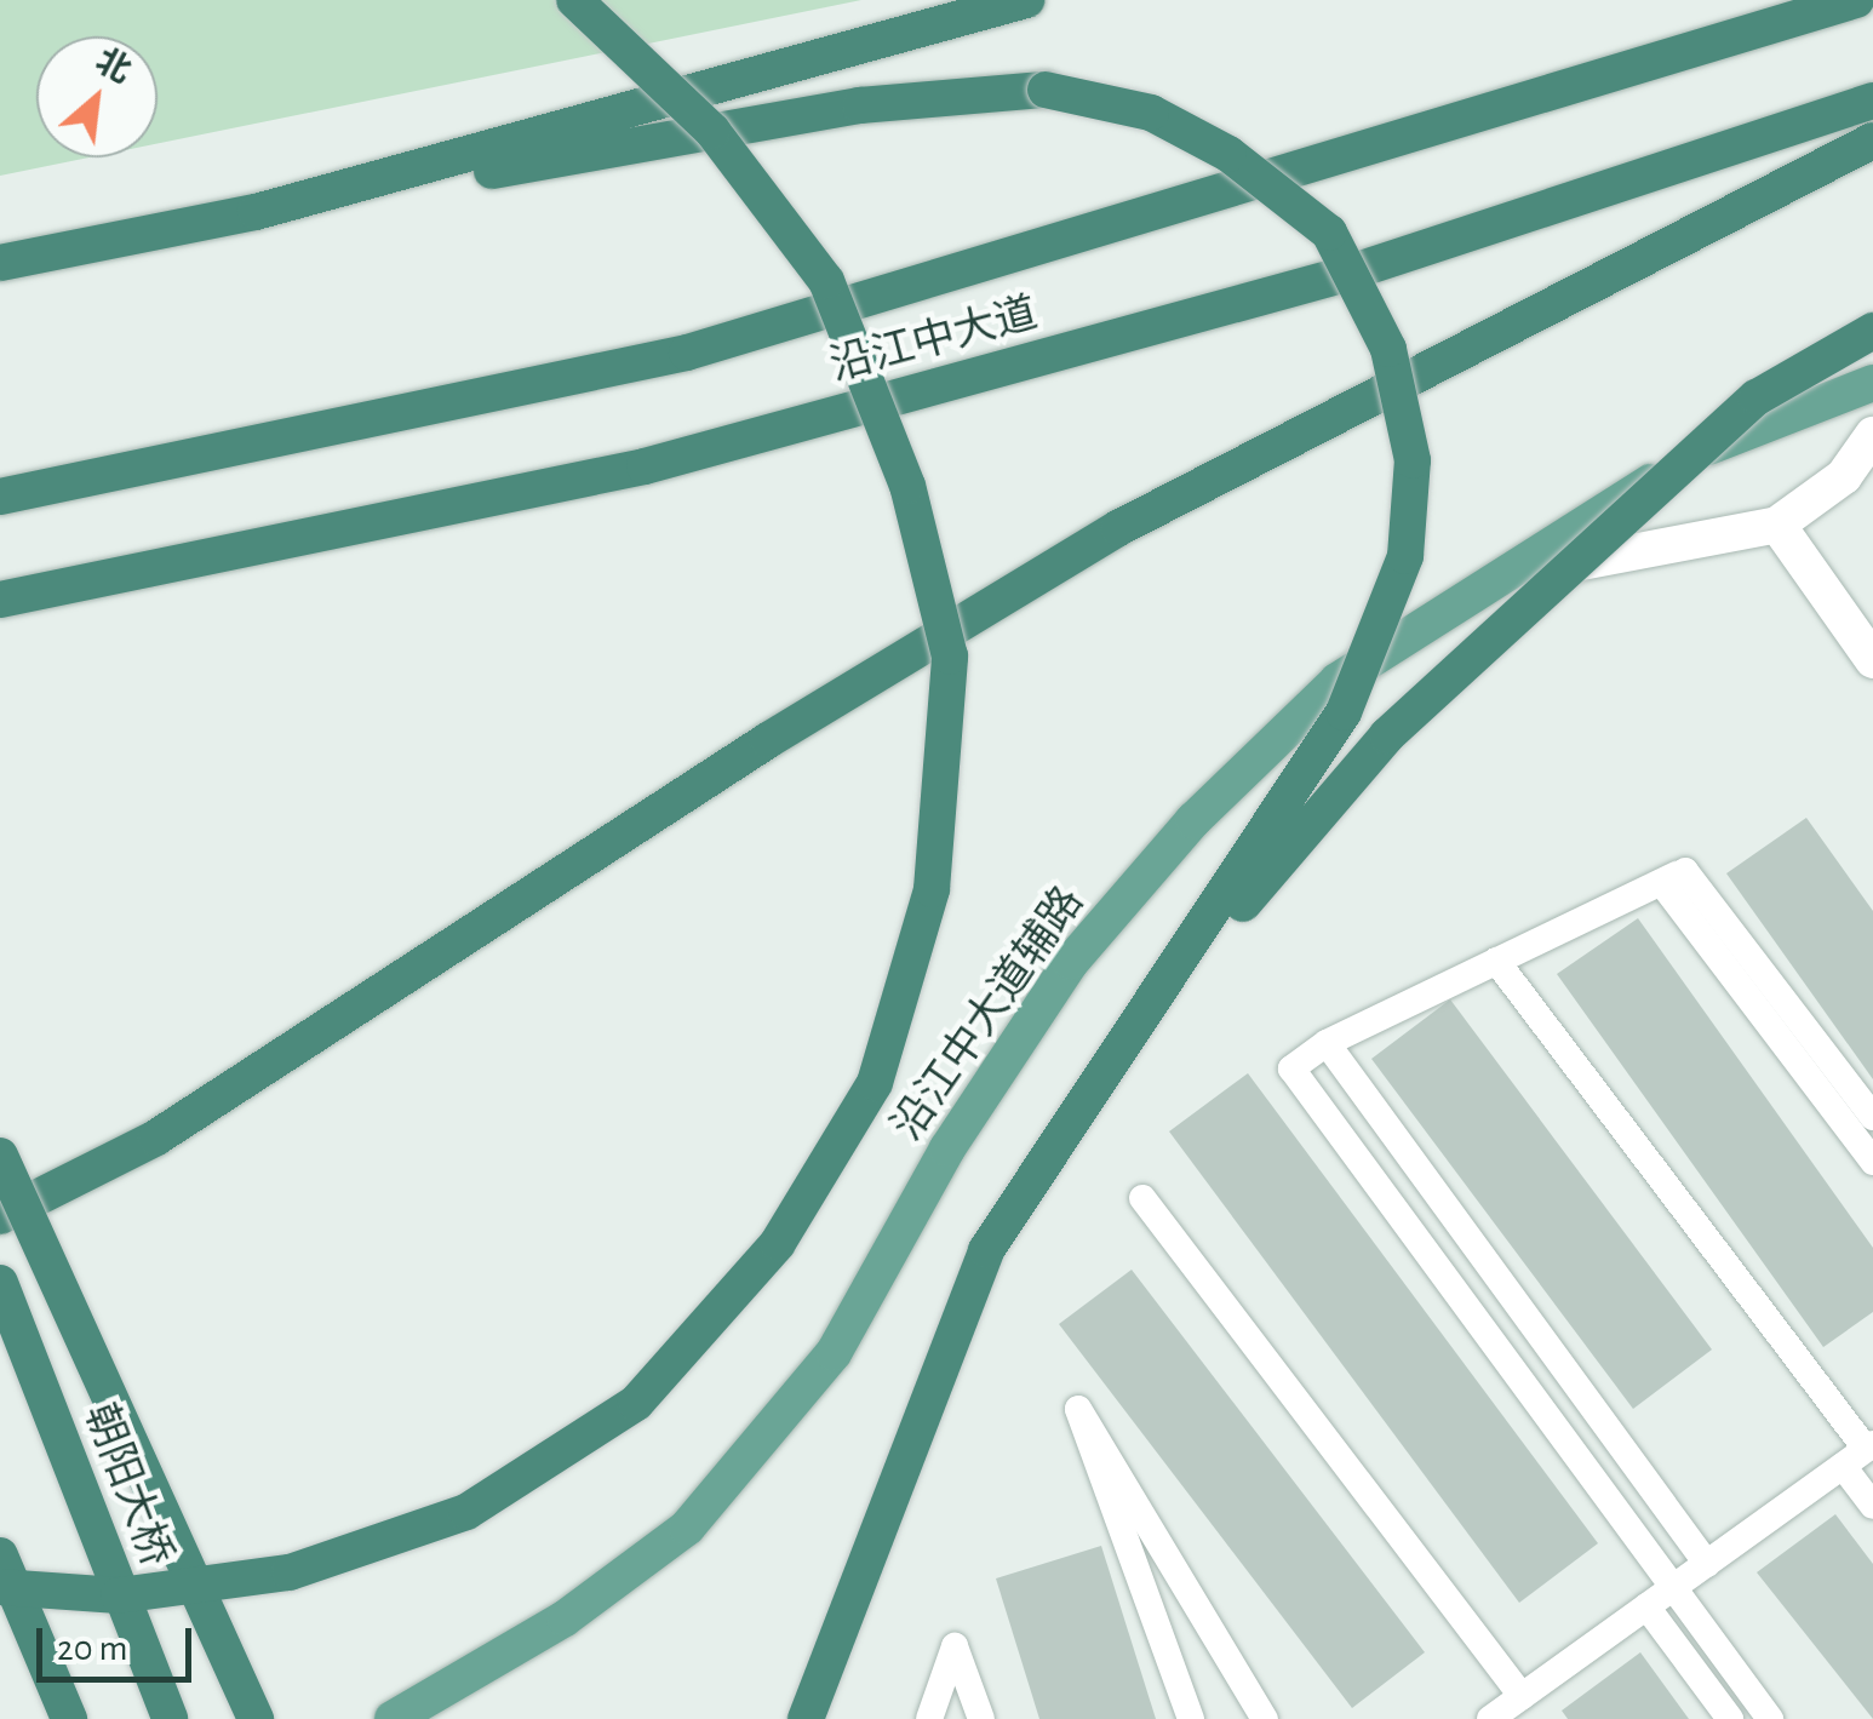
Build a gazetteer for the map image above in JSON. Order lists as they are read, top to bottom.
{
  "streets": {
    "highway": ["沿江中大道", "朝阳大桥"],
    "main road": ["沿江中大道辅路"]
  },
  "scale_bar": "20 m",
  "north": "top right"
}
